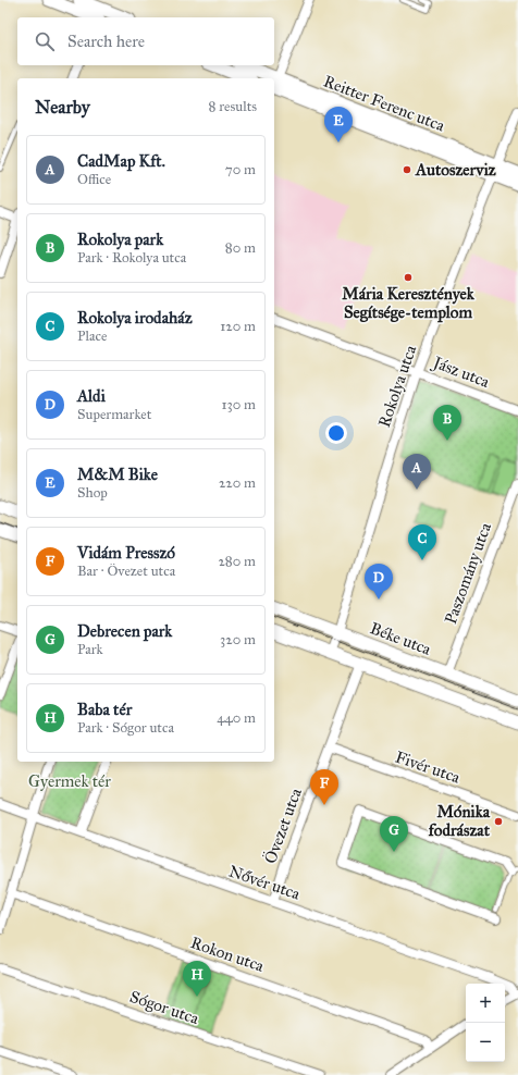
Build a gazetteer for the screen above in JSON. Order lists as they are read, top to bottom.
{
  "streets": {
    "main road": ["Reitter Ferenc utca", "Béke utca"],
    "street": [
      "Jász utca",
      "Rokolya utca",
      "Paszomány utca",
      "Fivér utca",
      "Övezet utca",
      "Nővér utca",
      "Rokon utca",
      "Sógor utca"
    ]
  },
  "crossings": [
    ["Reitter Ferenc utca", "Rokolya utca"],
    ["Jász utca", "Rokolya utca"],
    ["Rokolya utca", "Béke utca"],
    ["Paszomány utca", "Béke utca"],
    ["Fivér utca", "Övezet utca"],
    ["Övezet utca", "Nővér utca"]
  ],
  "parks": ["Gyermek tér"],
  "places": ["Autoszerviz", "Mária Keresztények Segítsége-templom", "Mónika fodrászat"],
  "page": {
    "search": "Search here",
    "heading": ["Nearby", "8 results"],
    "pins": [
      "E",
      "B",
      "A",
      "C",
      "D",
      "F",
      "G",
      "H"
    ],
    "list": [
      {
        "mark": "A",
        "name": "CadMap Kft.",
        "note": "Office",
        "value": "70 m"
      },
      {
        "mark": "B",
        "name": "Rokolya park",
        "note": "Park · Rokolya utca",
        "value": "80 m"
      },
      {
        "mark": "C",
        "name": "Rokolya irodaház",
        "note": "Place",
        "value": "120 m"
      },
      {
        "mark": "D",
        "name": "Aldi",
        "note": "Supermarket",
        "value": "130 m"
      },
      {
        "mark": "E",
        "name": "M&M Bike",
        "note": "Shop",
        "value": "220 m"
      },
      {
        "mark": "F",
        "name": "Vidám Presszó",
        "note": "Bar · Övezet utca",
        "value": "280 m"
      },
      {
        "mark": "G",
        "name": "Debrecen park",
        "note": "Park",
        "value": "320 m"
      },
      {
        "mark": "H",
        "name": "Baba tér",
        "note": "Park · Sógor utca",
        "value": "440 m"
      }
    ],
    "map_buttons": ["+", "−"]
  }
}
